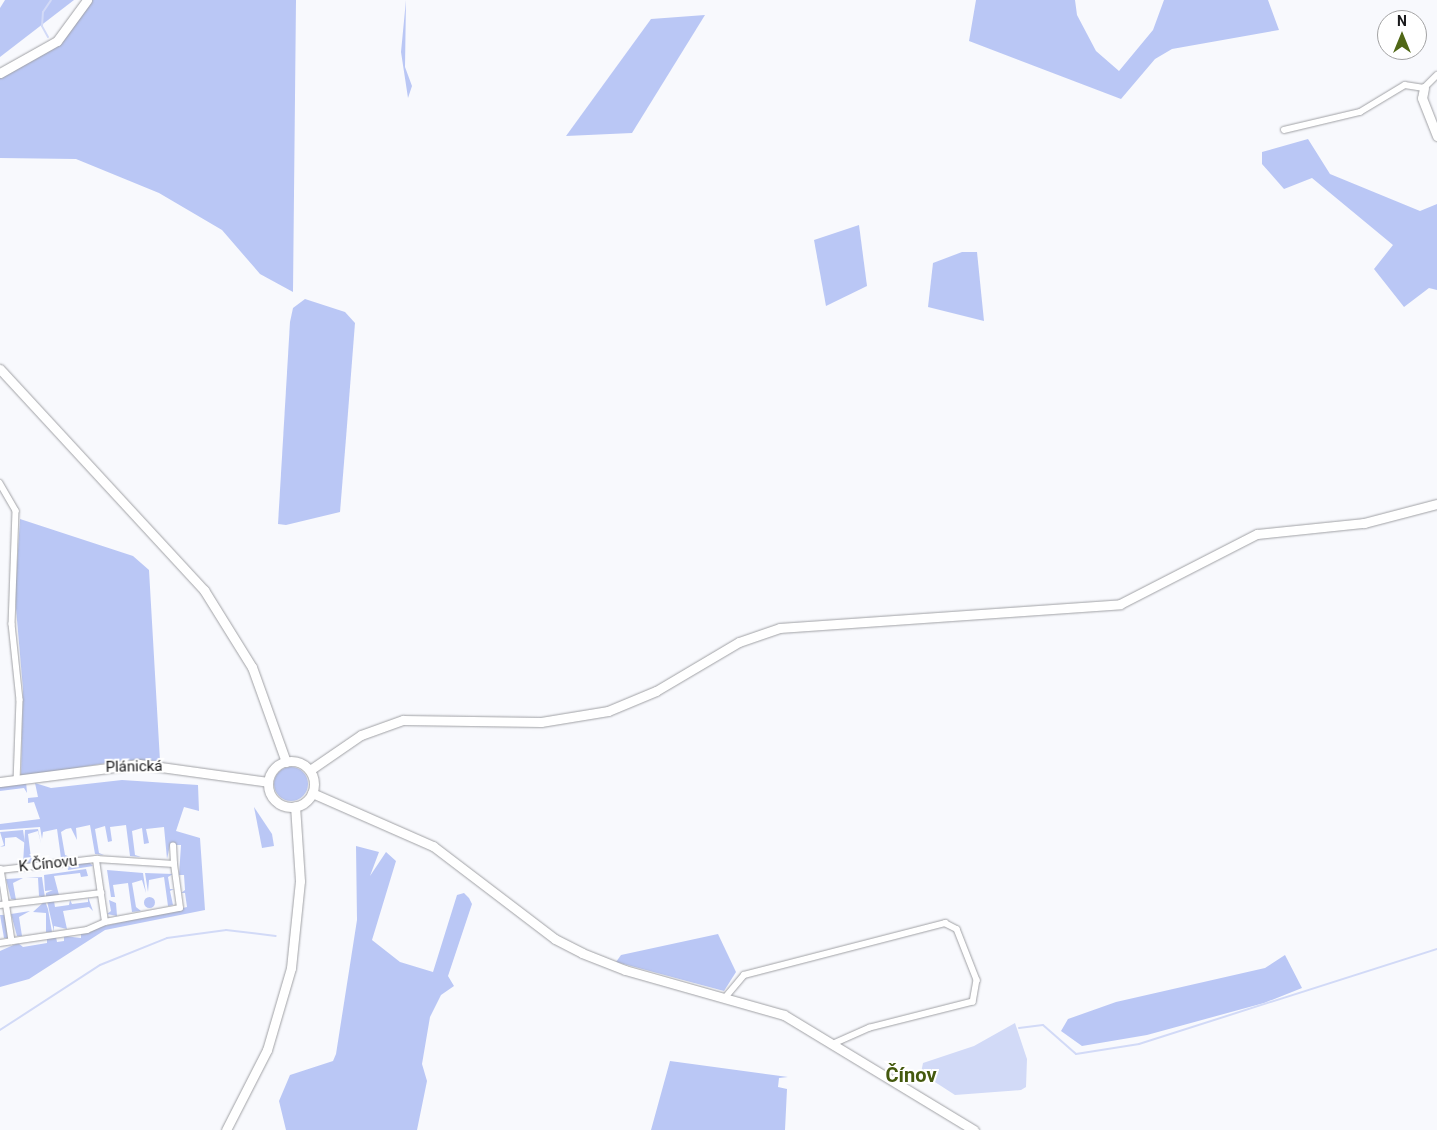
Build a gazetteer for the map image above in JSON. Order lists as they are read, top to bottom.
{
  "streets": {
    "main road": ["Plánická"],
    "street": ["K Čínovu"]
  },
  "districts": ["Čínov"],
  "north": "top"
}
